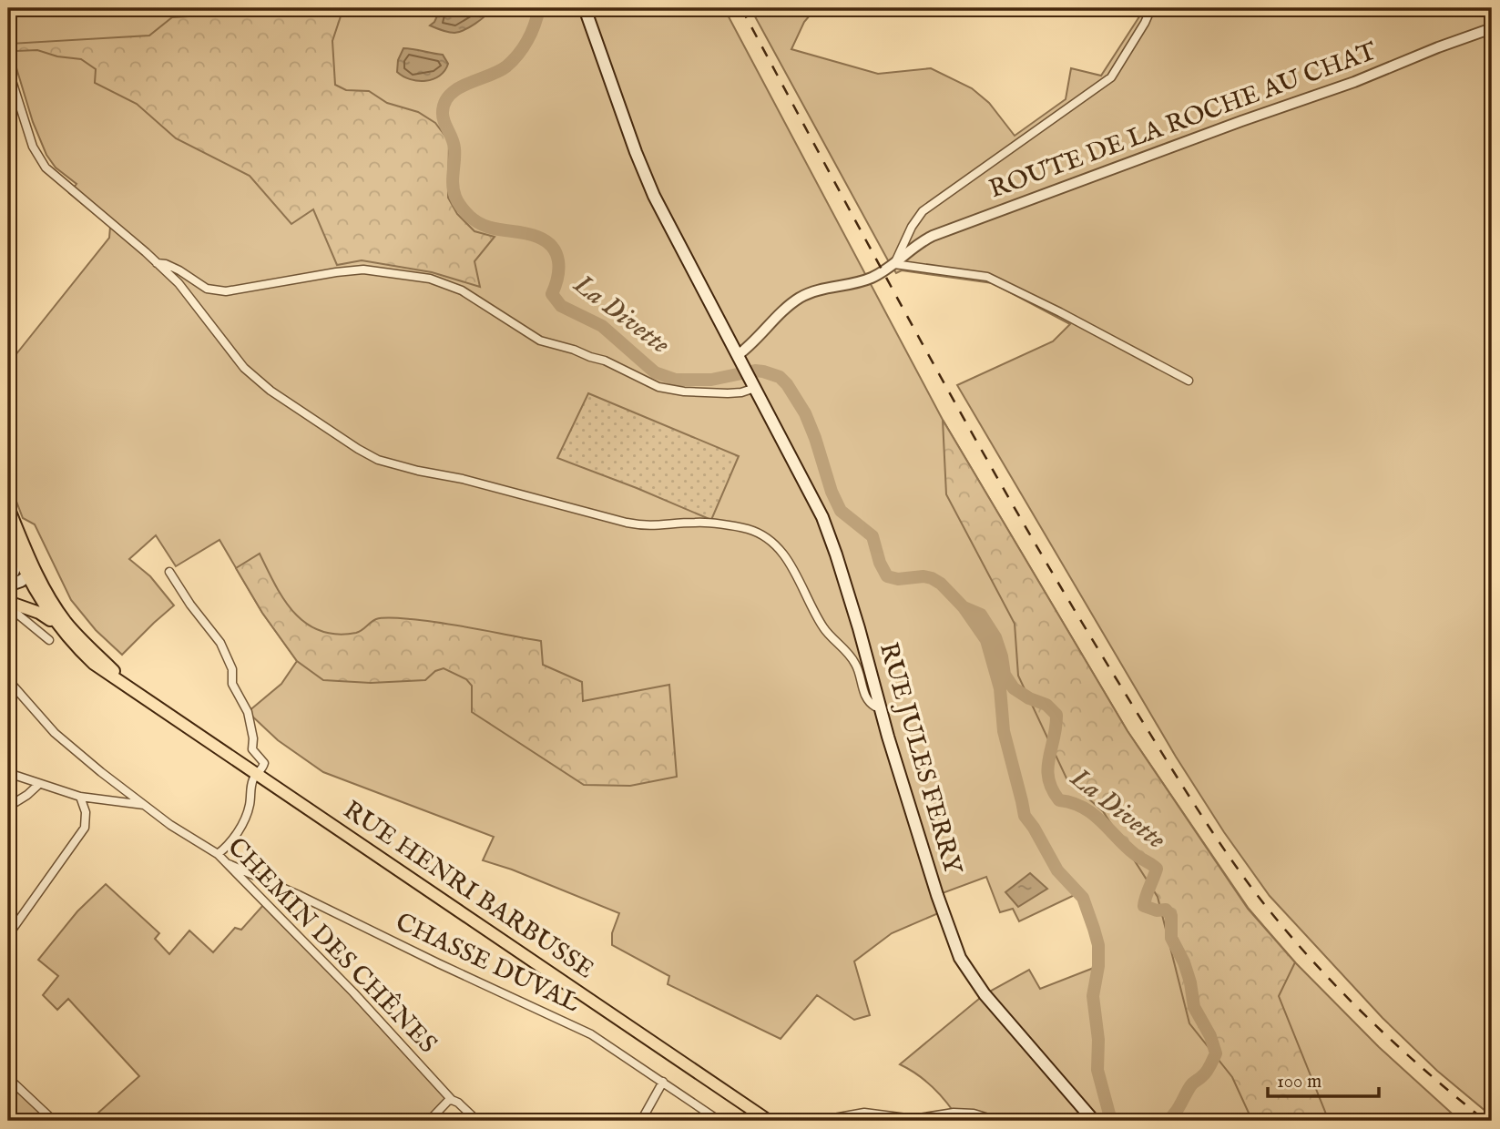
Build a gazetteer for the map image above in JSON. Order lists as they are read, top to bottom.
{
  "streets": {
    "main road": ["RUE JULES FERRY", "RUE HENRI BARBUSSE"],
    "street": ["ROUTE DE LA ROCHE AU CHAT", "CHEMIN DES CHÊNES", "CHASSE DUVAL"]
  },
  "crossings": [
    ["ROUTE DE LA ROCHE AU CHAT", "RUE JULES FERRY"],
    ["CHEMIN DES CHÊNES", "CHASSE DUVAL"]
  ],
  "water": ["La Divette"],
  "scale_bar": "100 m"
}
